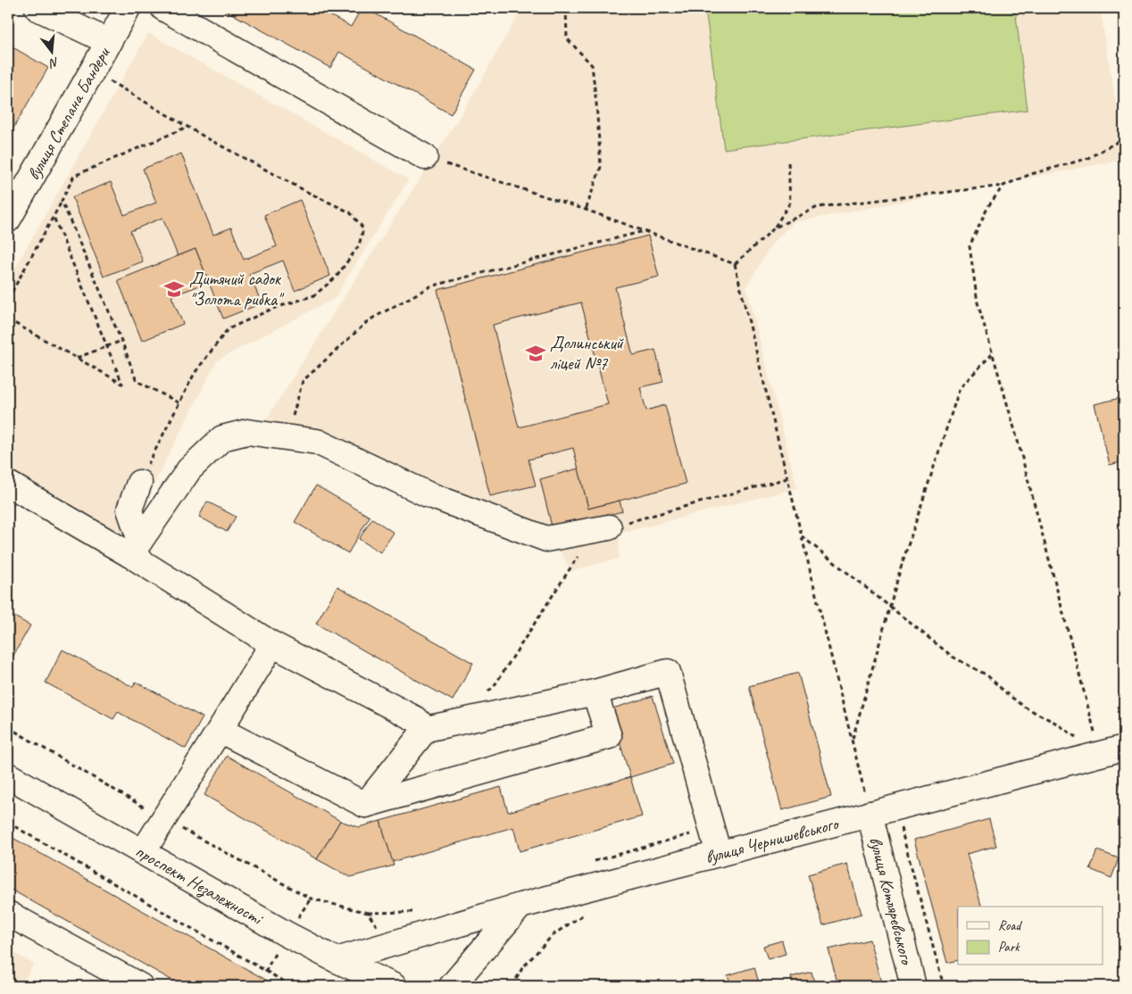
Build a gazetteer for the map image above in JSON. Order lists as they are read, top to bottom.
{
  "streets": {
    "street": [
      "вулиця Степана Бандери",
      "вулиця Чернишевського",
      "проспект Незалежності",
      "вулиця Котляревського"
    ]
  },
  "crossings": [
    ["вулиця Чернишевського", "проспект Незалежності"],
    ["вулиця Чернишевського", "вулиця Котляревського"]
  ],
  "places": {
    "school or university": ["Дитячий садок \"Золота рибка\"", "Долинський ліцей №7"]
  },
  "legend": ["Road", "Park"],
  "north": "bottom"
}
